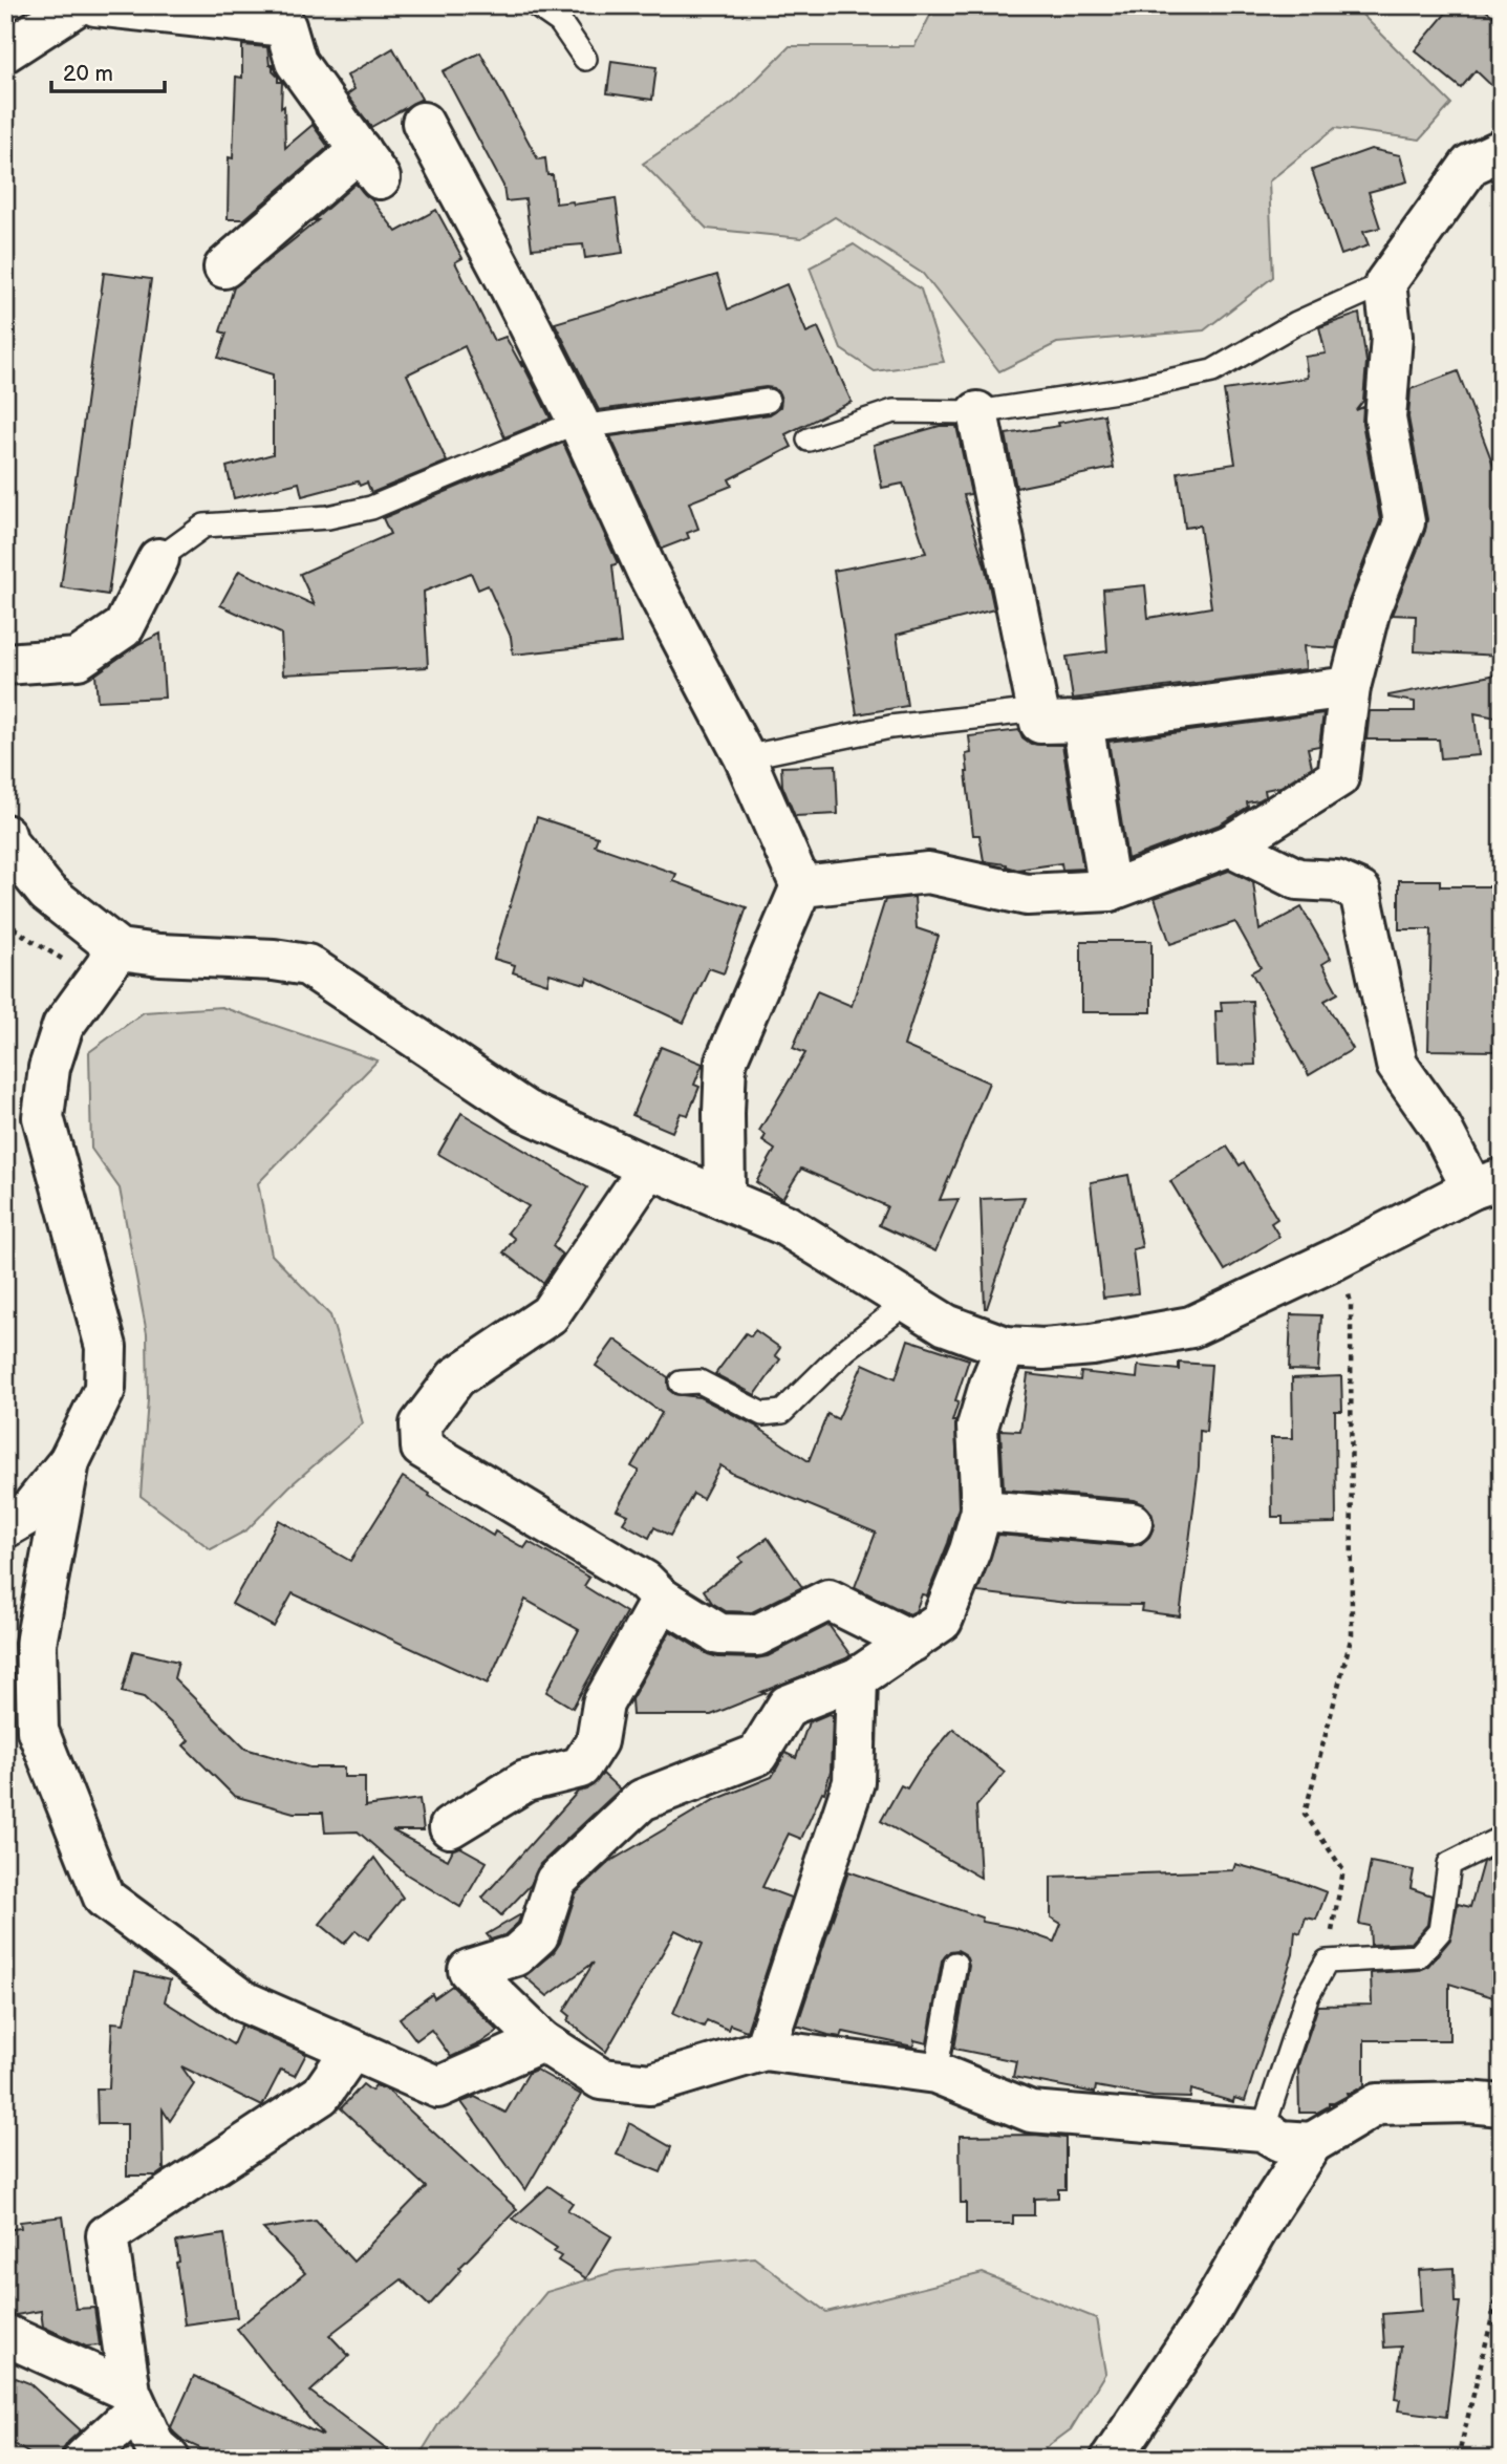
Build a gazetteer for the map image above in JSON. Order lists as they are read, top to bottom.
{
  "scale_bar": "20 m"
}
